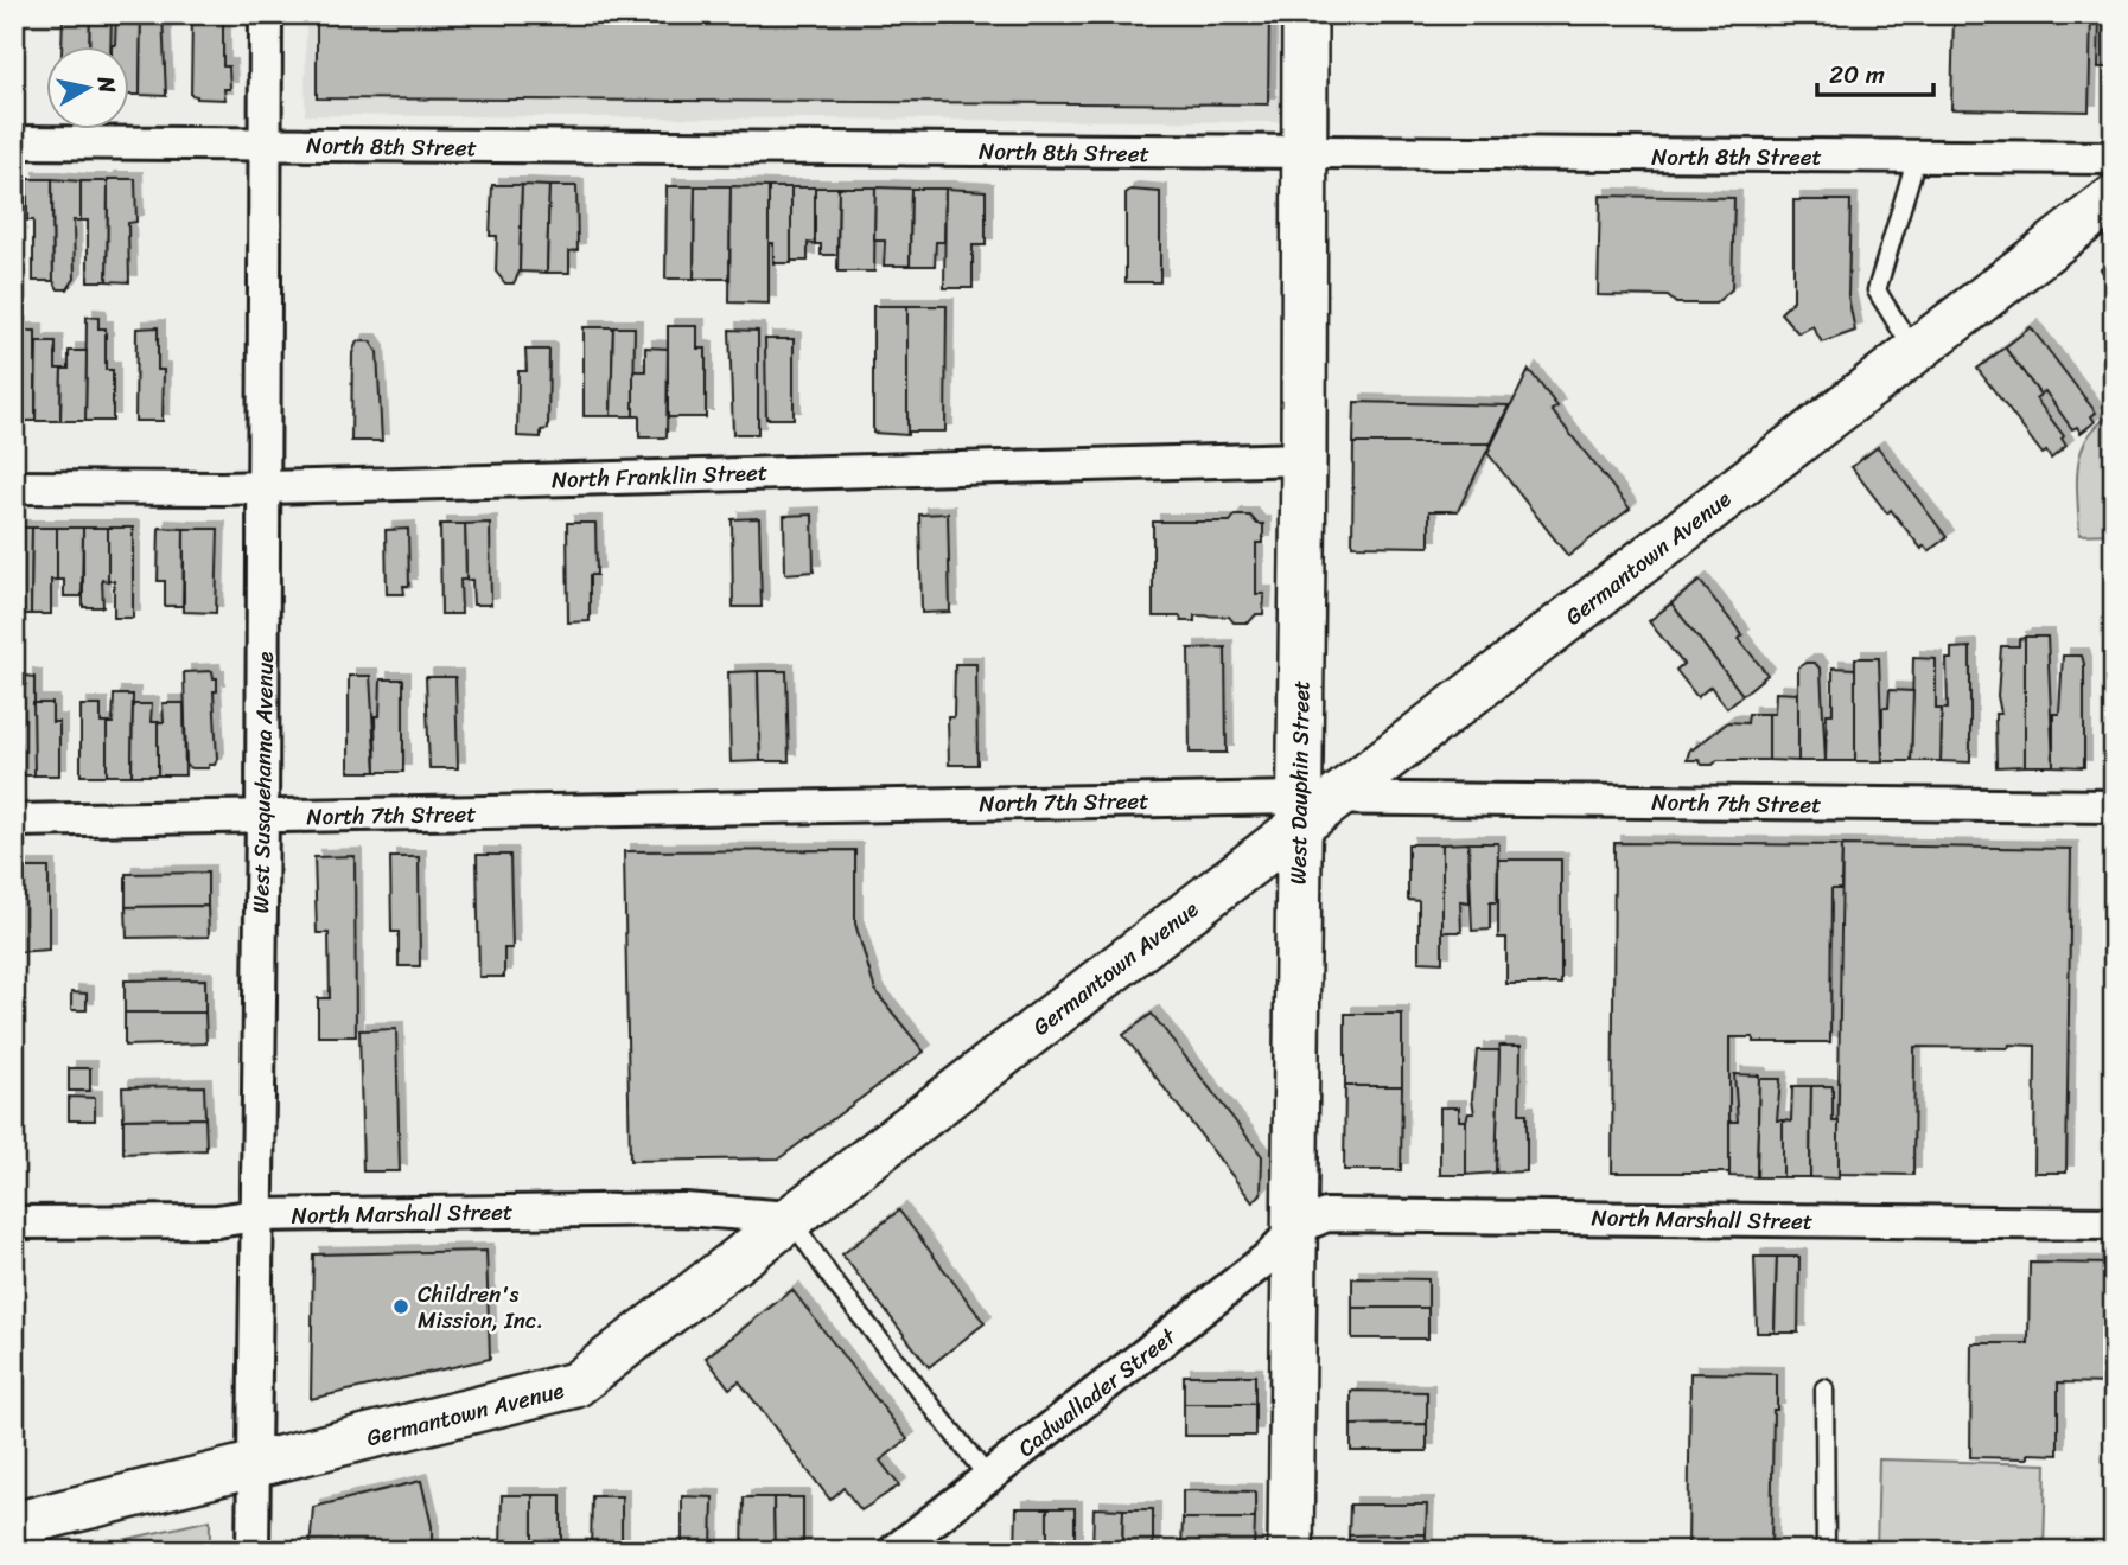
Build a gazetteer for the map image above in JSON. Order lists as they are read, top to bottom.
{
  "streets": {
    "street": [
      "North 8th Street",
      "North Franklin Street",
      "Germantown Avenue",
      "West Susquehanna Avenue",
      "West Dauphin Street",
      "North 7th Street",
      "North Marshall Street",
      "Cadwallader Street"
    ]
  },
  "crossings": [
    ["North 8th Street", "West Susquehanna Avenue"],
    ["North 8th Street", "West Dauphin Street"],
    ["North Franklin Street", "West Susquehanna Avenue"],
    ["North Franklin Street", "West Dauphin Street"],
    ["Germantown Avenue", "West Susquehanna Avenue"],
    ["Germantown Avenue", "West Dauphin Street"],
    ["Germantown Avenue", "North 7th Street"],
    ["Germantown Avenue", "North Marshall Street"],
    ["West Susquehanna Avenue", "North 7th Street"],
    ["West Susquehanna Avenue", "North Marshall Street"],
    ["West Dauphin Street", "North 7th Street"],
    ["West Dauphin Street", "North Marshall Street"],
    ["West Dauphin Street", "Cadwallader Street"],
    ["North Marshall Street", "Cadwallader Street"]
  ],
  "places": ["Children's Mission, Inc."],
  "scale_bar": "20 m",
  "north": "right"
}
